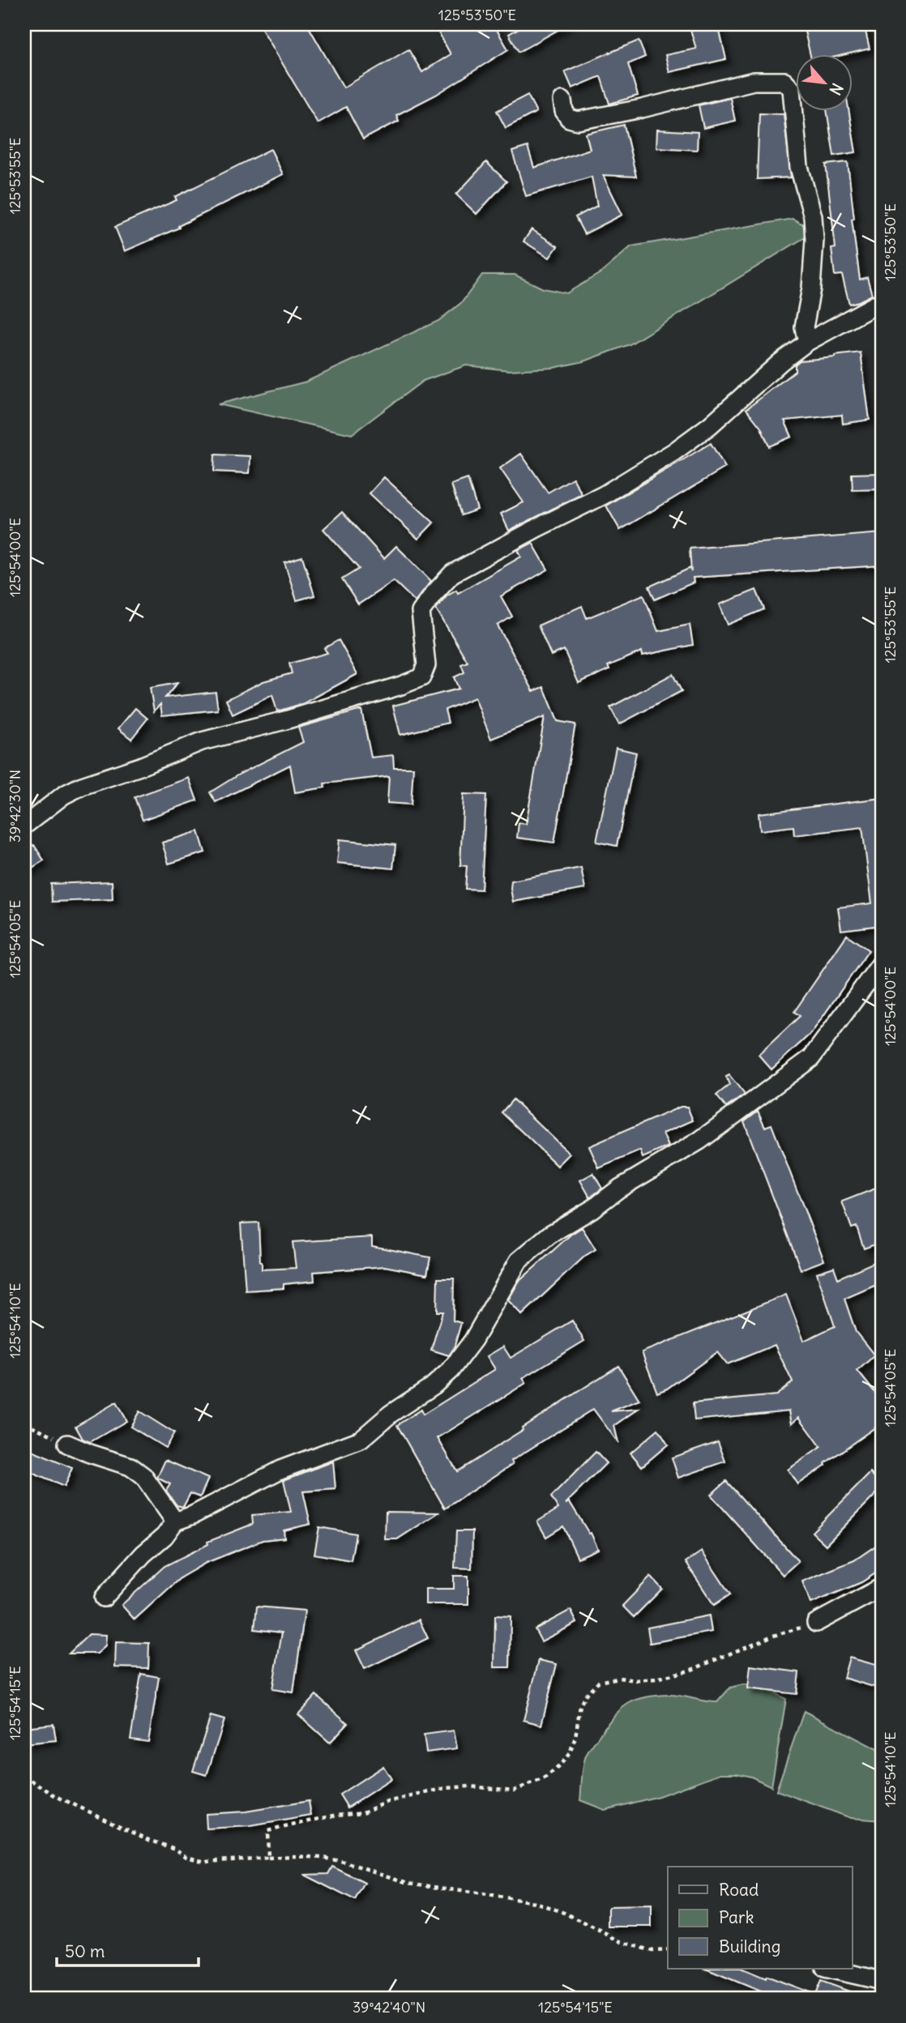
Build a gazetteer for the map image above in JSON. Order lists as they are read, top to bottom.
{
  "legend": ["Road", "Park", "Building"],
  "scale_bar": "50 m",
  "north": "bottom right",
  "coordinates": [
    "125°53'50\"E",
    "125°53'55\"E",
    "125°54'00\"E",
    "39°42'30\"N",
    "125°54'05\"E",
    "125°54'10\"E",
    "125°54'15\"E",
    "39°42'40\"N"
  ]
}
